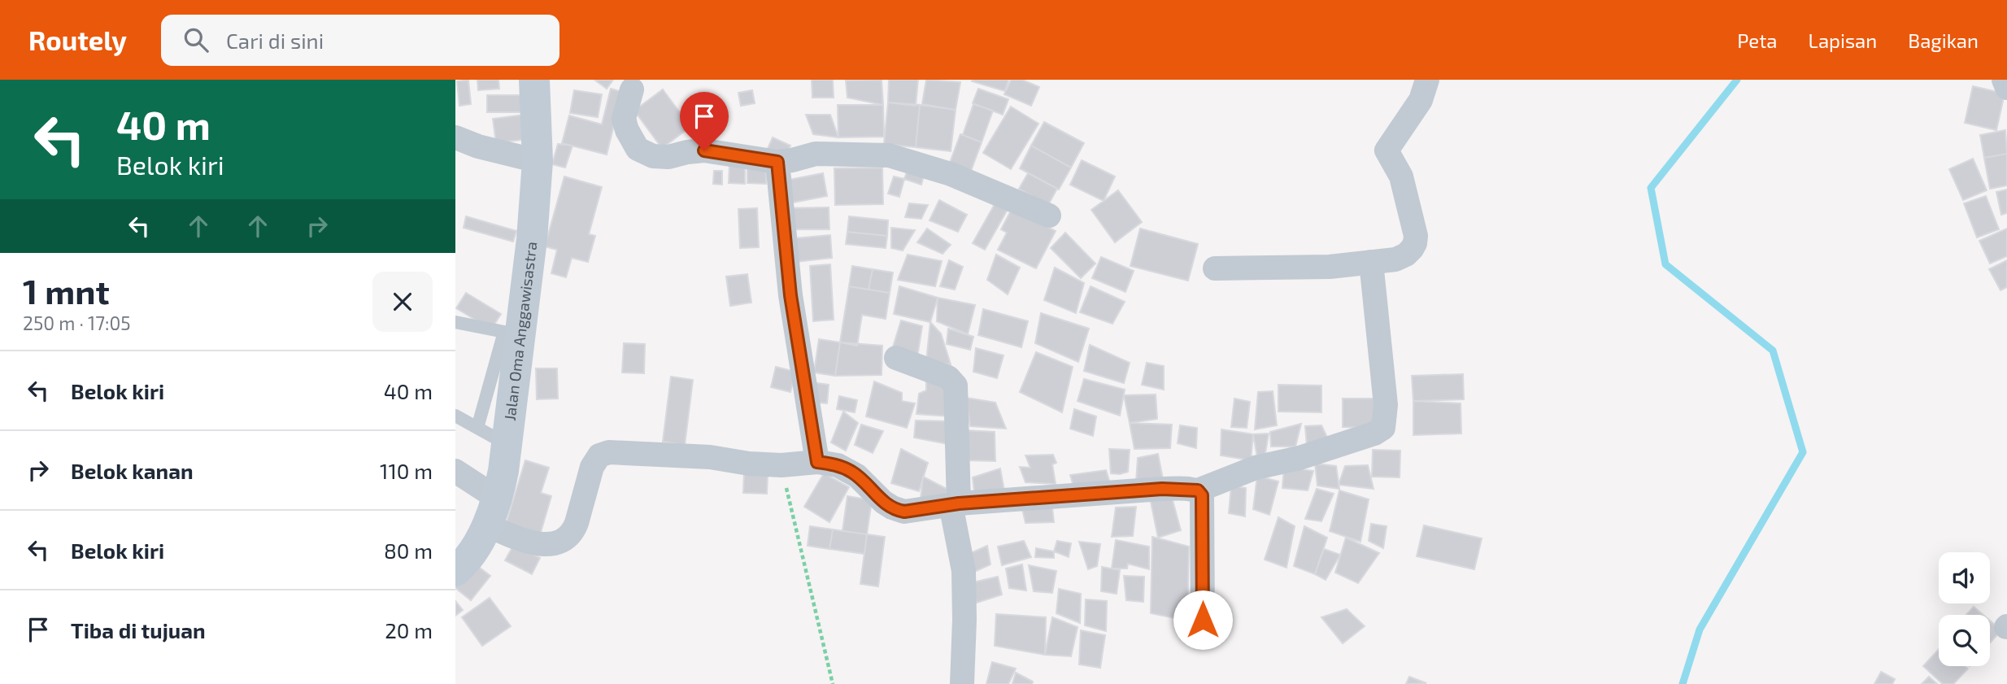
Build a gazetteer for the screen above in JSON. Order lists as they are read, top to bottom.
{
  "streets": {
    "main road": ["Jalan Oma Anggawisastra"]
  },
  "page": {
    "header": "Routely",
    "search": "Cari di sini",
    "nav": ["Peta", "Lapisan", "Bagikan"],
    "turn": ["40 m", "Belok kiri"],
    "heading": ["1 mnt", "250 m · 17:05"],
    "list": [
      {
        "name": "Belok kiri",
        "value": "40 m"
      },
      {
        "name": "Belok kanan",
        "value": "110 m"
      },
      {
        "name": "Belok kiri",
        "value": "80 m"
      },
      {
        "name": "Tiba di tujuan",
        "value": "20 m"
      }
    ]
  }
}
